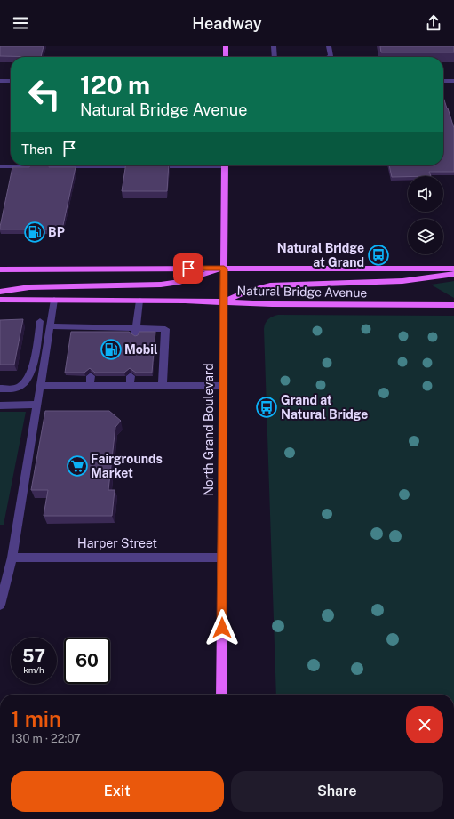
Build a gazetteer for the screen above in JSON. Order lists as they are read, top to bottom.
{
  "streets": {
    "main road": ["Natural Bridge Avenue", "North Grand Boulevard"],
    "street": ["Harper Street"]
  },
  "crossings": [
    ["Natural Bridge Avenue", "North Grand Boulevard"],
    ["North Grand Boulevard", "Harper Street"]
  ],
  "places": {
    "fuel station": ["BP", "Mobil"],
    "bus stop": ["Natural Bridge at Grand", "Grand at Natural Bridge"],
    "supermarket": ["Fairgrounds Market"]
  },
  "page": {
    "header": "Headway",
    "turn": ["120 m", "Natural Bridge Avenue"],
    "then": "Then",
    "speed": "57 km/h",
    "limit": "60",
    "heading": ["1 min", "130 m · 22:07"],
    "buttons": ["Exit", "Share"]
  }
}
